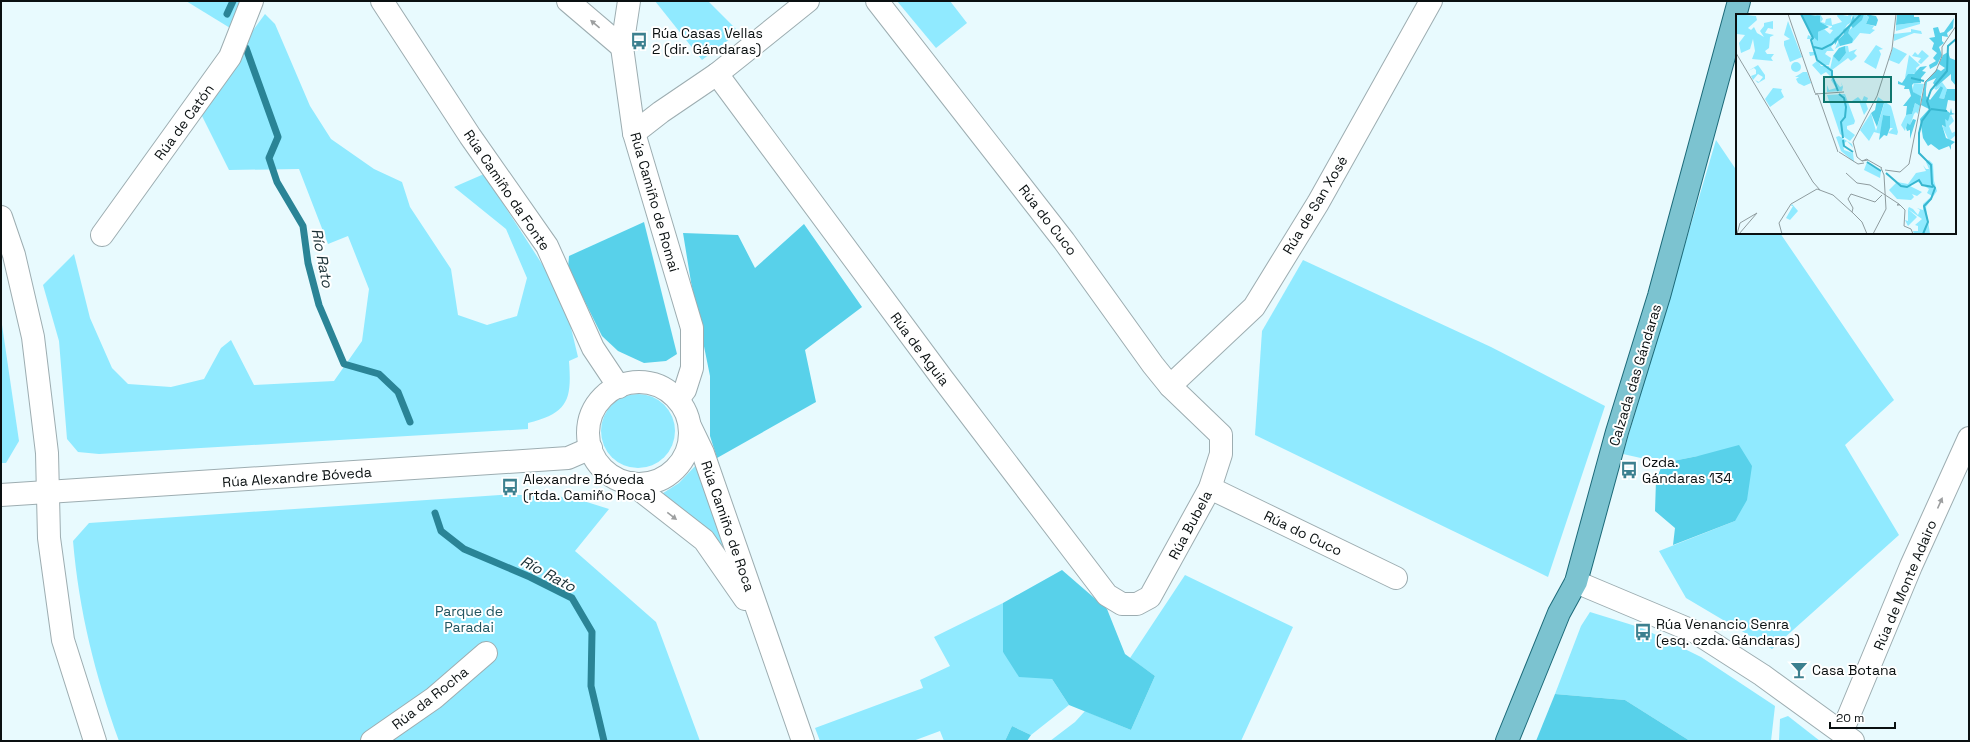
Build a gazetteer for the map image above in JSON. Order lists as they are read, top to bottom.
{
  "streets": {
    "main road": ["Calzada das Gándaras"],
    "street": [
      "Rúa de Catón",
      "Rúa Camiño da Fonte",
      "Rúa Camiño de Romai",
      "Rúa de San Xosé",
      "Rúa do Cuco",
      "Rúa de Aguia",
      "Rúa Alexandre Bóveda",
      "Rúa Bubela",
      "Rúa Camiño de Roca",
      "Rúa de Monte Adairo",
      "Rúa da Rocha"
    ]
  },
  "crossings": [
    ["Rúa Camiño da Fonte", "Rúa Camiño de Romai"],
    ["Rúa Camiño da Fonte", "Rúa Alexandre Bóveda"],
    ["Rúa Camiño da Fonte", "Rúa Camiño de Roca"],
    ["Rúa Camiño de Romai", "Rúa Alexandre Bóveda"],
    ["Rúa Camiño de Romai", "Rúa Camiño de Roca"],
    ["Rúa de San Xosé", "Rúa do Cuco"],
    ["Rúa do Cuco", "Rúa Bubela"],
    ["Rúa de Aguia", "Rúa Bubela"],
    ["Rúa Alexandre Bóveda", "Rúa Camiño de Roca"]
  ],
  "one_way": ["Rúa de Monte Adairo"],
  "water": ["Río Rato"],
  "parks": ["Parque de Paradai"],
  "places": {
    "bus stop": [
      "Rúa Casas Vellas 2 (dir. Gándaras)",
      "Czda. Gándaras 134",
      "Alexandre Bóveda (rtda. Camiño Roca)",
      "Rúa Venancio Senra (esq. czda. Gándaras)"
    ],
    "bar": ["Casa Botana"]
  },
  "scale_bar": "20 m"
}
